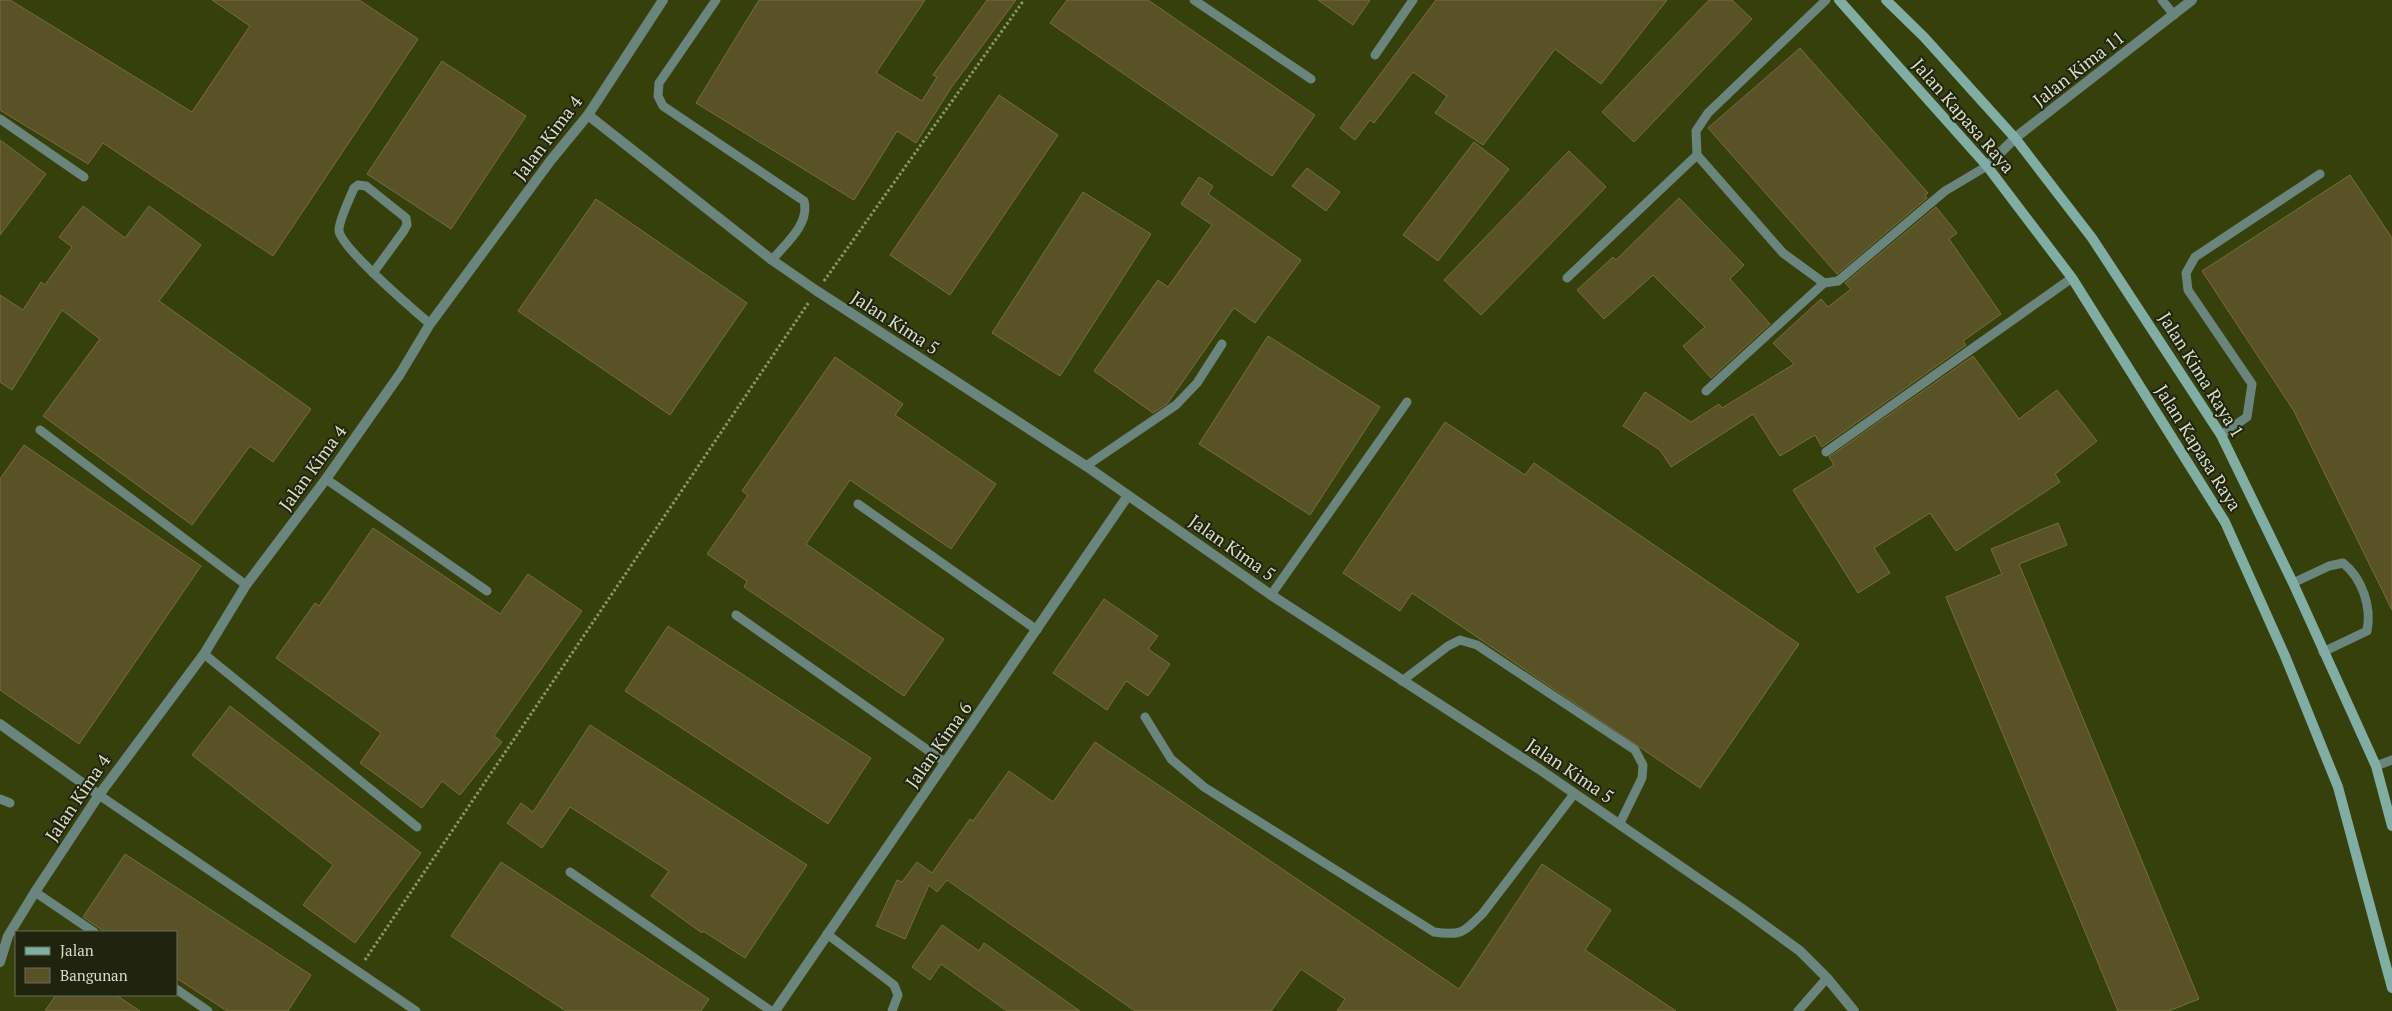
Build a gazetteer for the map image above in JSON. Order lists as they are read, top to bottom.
{
  "streets": {
    "main road": ["Jalan Kapasa Raya", "Jalan Kima Raya 1"],
    "street": [
      "Jalan Kima 11",
      "Jalan Kima 4",
      "Jalan Kima 5",
      "Jalan Kima 6"
    ]
  },
  "crossings": [
    ["Jalan Kima 11", "Jalan Kapasa Raya"],
    ["Jalan Kima 11", "Jalan Kima Raya 1"],
    ["Jalan Kima 4", "Jalan Kima 5"],
    ["Jalan Kima 5", "Jalan Kima 6"]
  ],
  "legend": ["Jalan", "Bangunan"]
}
